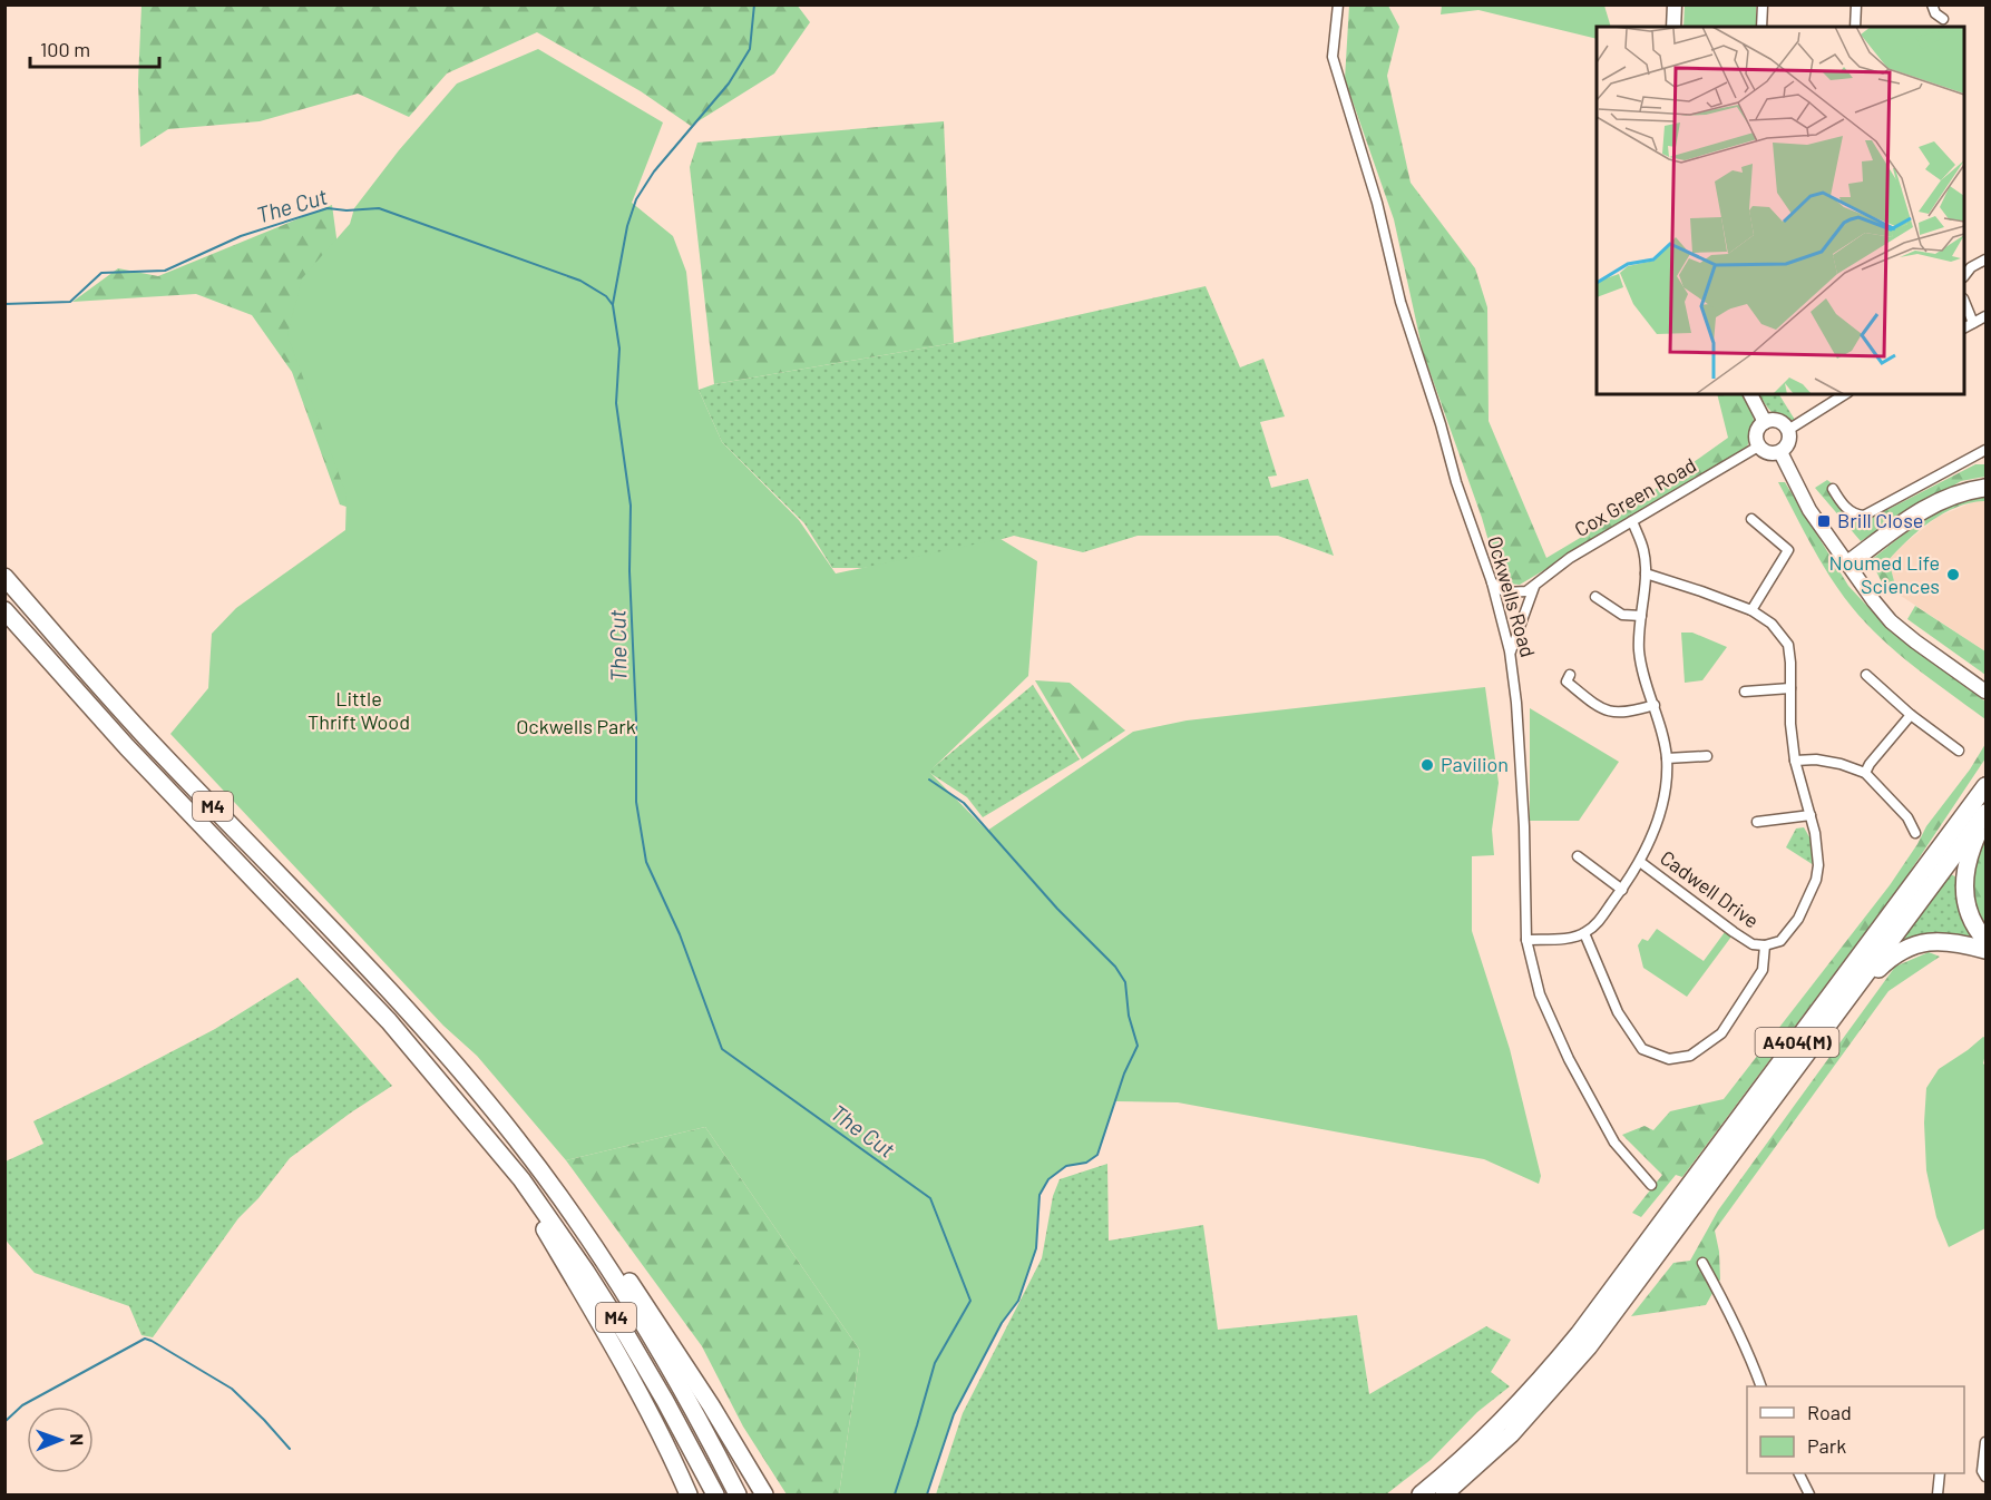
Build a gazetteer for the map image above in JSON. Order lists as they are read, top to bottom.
{
  "streets": {
    "highway": ["M4", "A404(M)"],
    "street": ["Cox Green Road", "Ockwells Road", "Cadwell Drive"]
  },
  "crossings": [
    ["Cox Green Road", "Ockwells Road"]
  ],
  "water": ["The Cut"],
  "parks": ["Little Thrift Wood", "Ockwells Park"],
  "places": {
    "transit": ["Brill Close"],
    "other": ["Noumed Life Sciences", "Pavilion"]
  },
  "legend": ["Road", "Park"],
  "scale_bar": "100 m",
  "north": "right"
}
